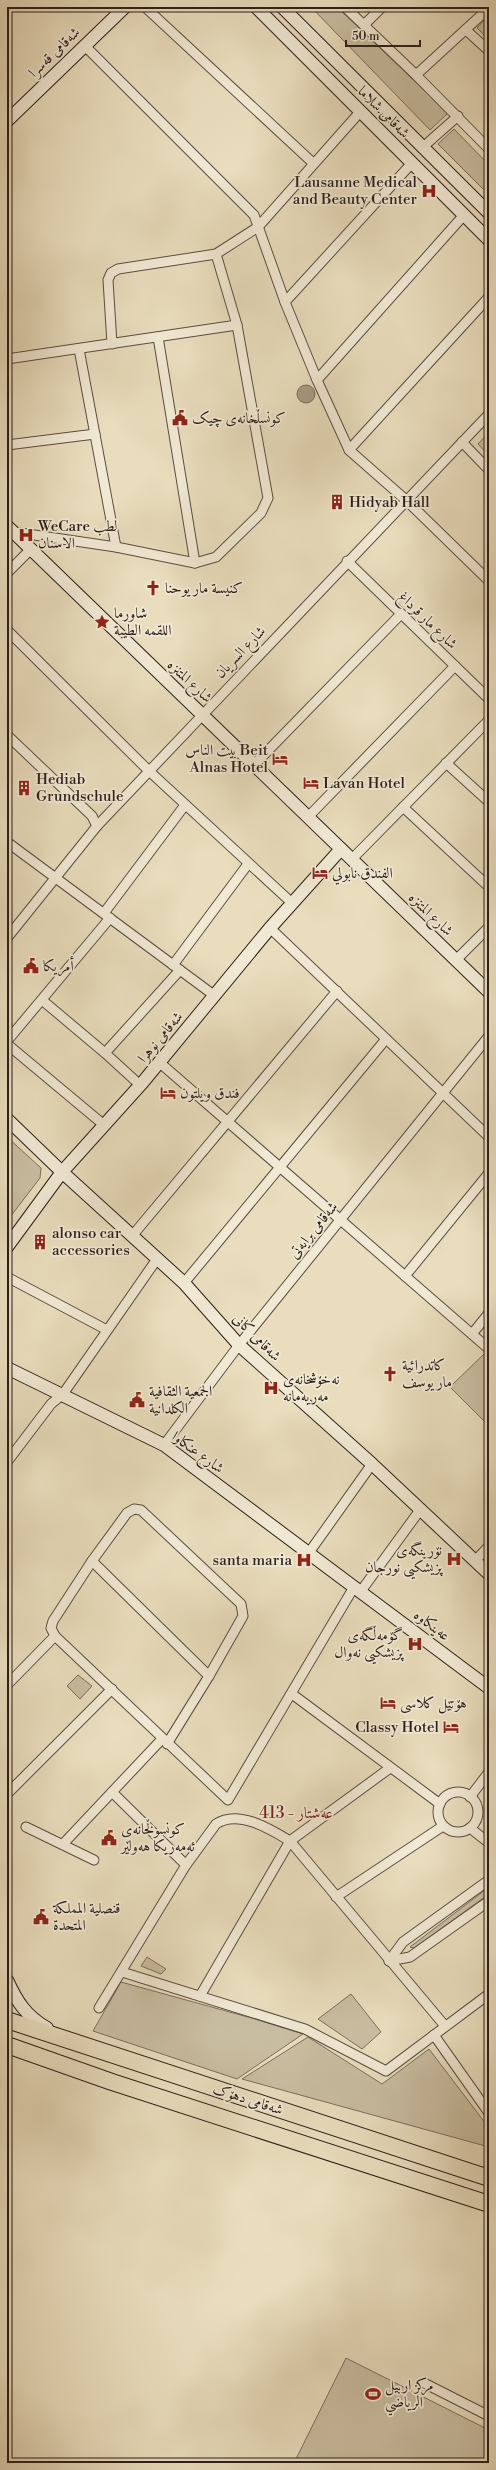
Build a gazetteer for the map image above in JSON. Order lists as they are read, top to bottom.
{
  "streets": {
    "highway": ["شەقامی دهۆک"],
    "street": [
      "شەقامی قەسرا",
      "شەقامی شلاما",
      "شارع مار قرداغ",
      "شارع السريان",
      "شارع المتنزه",
      "شەقامی نوهرا",
      "شەقامی برایەتی",
      "شەقامی کانی",
      "شارع عنكاوا",
      "عەینکاوە"
    ]
  },
  "crossings": [
    ["شارع مار قرداغ", "شارع السريان"],
    ["شارع السريان", "شارع المتنزه"],
    ["شارع المتنزه", "شەقامی نوهرا"],
    ["شەقامی نوهرا", "شەقامی کانی"],
    ["شەقامی برایەتی", "شەقامی کانی"],
    ["شەقامی برایەتی", "شارع عنكاوا"],
    ["شارع عنكاوا", "عەینکاوە"]
  ],
  "districts": ["عه‌شتار - 413"],
  "places": {
    "hospital": [
      "Lausanne Medical and Beauty Center",
      "WeCare لطب الاسنان",
      "نەخۆشخانەی مەریەمانە",
      "نۆرینگەی پزیشکیی نورجان",
      "santa maria",
      "گۆمەڵگەی پزیشکیی نەوال"
    ],
    "public building": [
      "کونسڵخانەی چیک",
      "أمريكا",
      "الجمعية الثقافية الكلدانية",
      "کونسوڵخانەی ئەمەریکا هەولێر",
      "قنصلية المملكة المتحدة"
    ],
    "building": ["Hidyab Hall", "Hediab Grundschule", "alonso car accessories"],
    "church": ["كنيسة مار يوحنا", "كاتدرائية مار يوسف"],
    "place": ["شاورما اللقمه الطيبة"],
    "hotel": [
      "بيت الناس Beit Alnas Hotel",
      "Lavan Hotel",
      "الفندق نابولي",
      "فندق ویلتون",
      "هۆتێل کلاسی",
      "Classy Hotel"
    ],
    "sports": ["مركز اربيل الرياضي"]
  },
  "scale_bar": "50 m"
}
